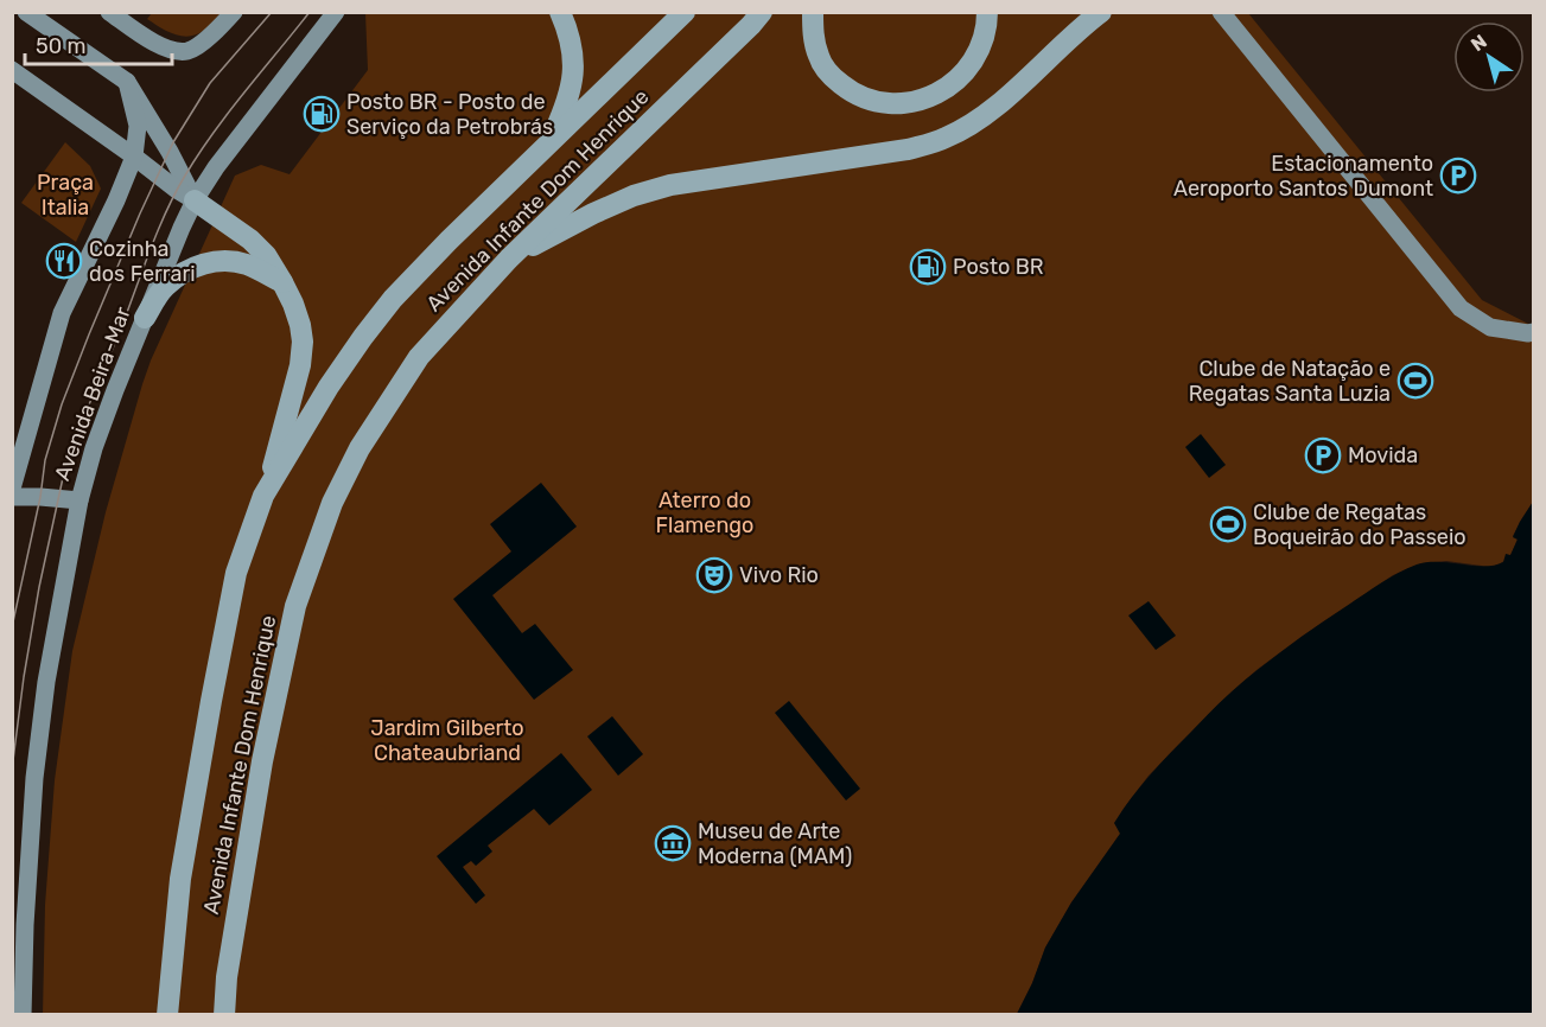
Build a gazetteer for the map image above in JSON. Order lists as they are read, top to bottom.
{
  "streets": {
    "highway": ["Avenida Infante Dom Henrique"],
    "main road": ["Avenida Beira-Mar"]
  },
  "parks": ["Praça Italia", "Aterro do Flamengo", "Jardim Gilberto Chateaubriand"],
  "places": {
    "fuel station": ["Posto BR - Posto de Serviço da Petrobrás", "Posto BR"],
    "parking": ["Estacionamento Aeroporto Santos Dumont", "Movida"],
    "restaurant": ["Cozinha dos Ferrari"],
    "sports": ["Clube de Natação e Regatas Santa Luzia", "Clube de Regatas Boqueirão do Passeio"],
    "theatre": ["Vivo Rio"],
    "museum": ["Museu de Arte Moderna (MAM)"]
  },
  "scale_bar": "50 m",
  "north": "top left"
}
